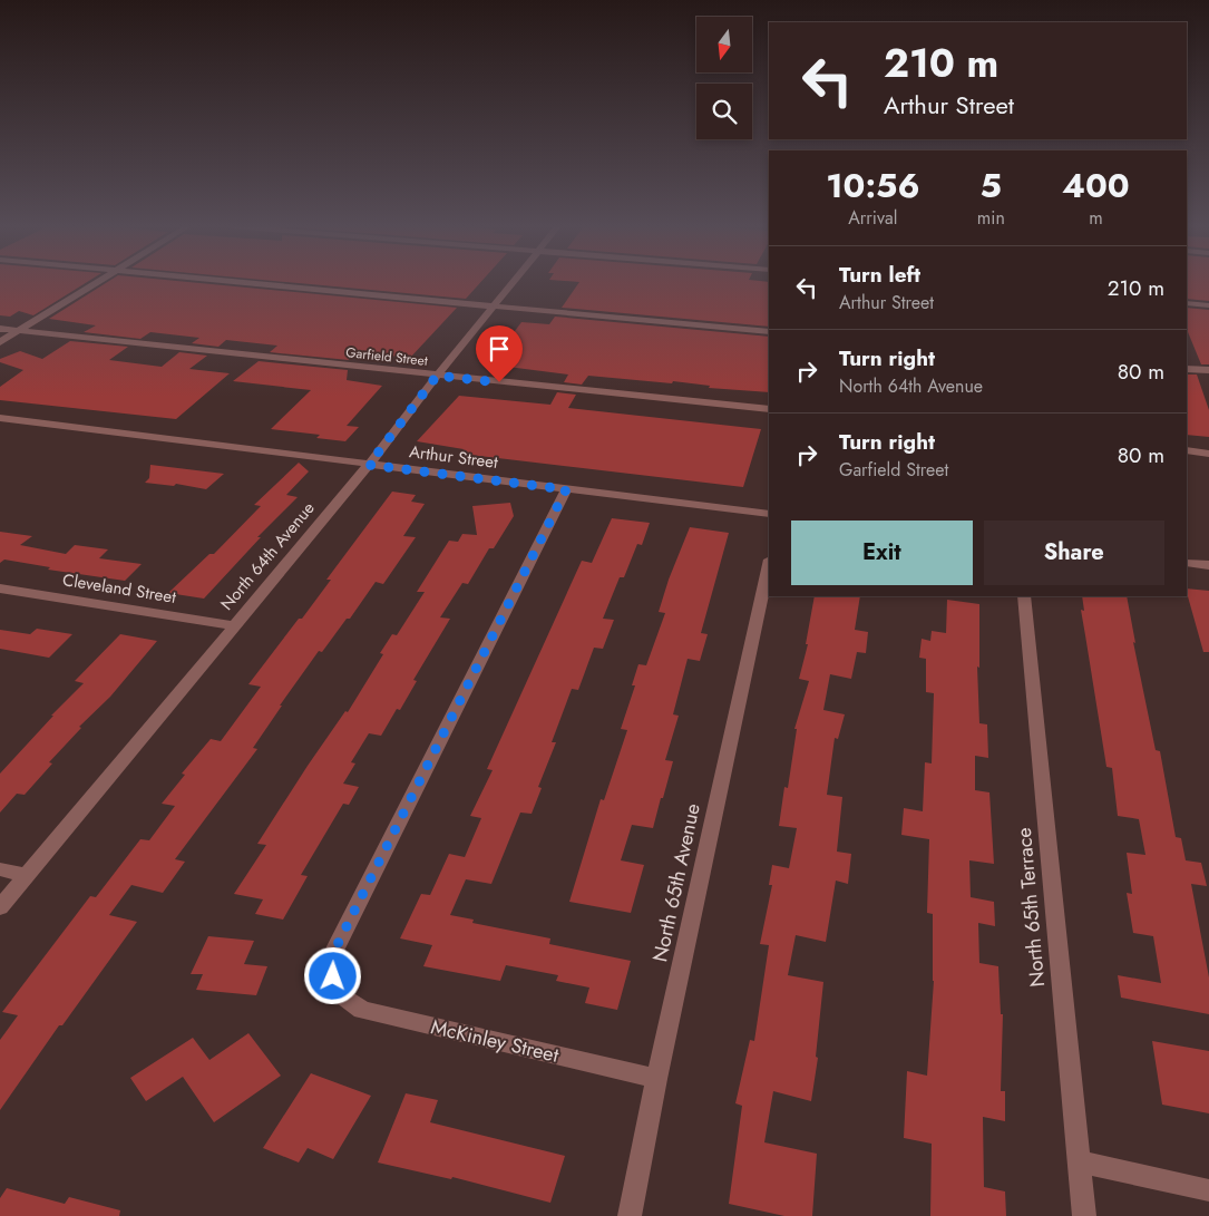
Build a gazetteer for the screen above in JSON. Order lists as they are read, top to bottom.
{
  "streets": {
    "street": [
      "Garfield Street",
      "Arthur Street",
      "North 64th Avenue",
      "Cleveland Street",
      "North 65th Avenue",
      "North 65th Terrace",
      "McKinley Street"
    ]
  },
  "crossings": [
    ["Garfield Street", "North 64th Avenue"],
    ["Arthur Street", "North 64th Avenue"],
    ["Arthur Street", "McKinley Street"],
    ["North 64th Avenue", "Cleveland Street"],
    ["North 65th Avenue", "McKinley Street"]
  ],
  "north": "bottom",
  "page": {
    "turn": ["210 m", "Arthur Street"],
    "eta": [
      "10:56",
      "Arrival",
      "5",
      "min",
      "400",
      "m"
    ],
    "list": [
      {
        "name": "Turn left",
        "note": "Arthur Street",
        "value": "210 m"
      },
      {
        "name": "Turn right",
        "note": "North 64th Avenue",
        "value": "80 m"
      },
      {
        "name": "Turn right",
        "note": "Garfield Street",
        "value": "80 m"
      }
    ],
    "buttons": ["Exit", "Share"]
  }
}
